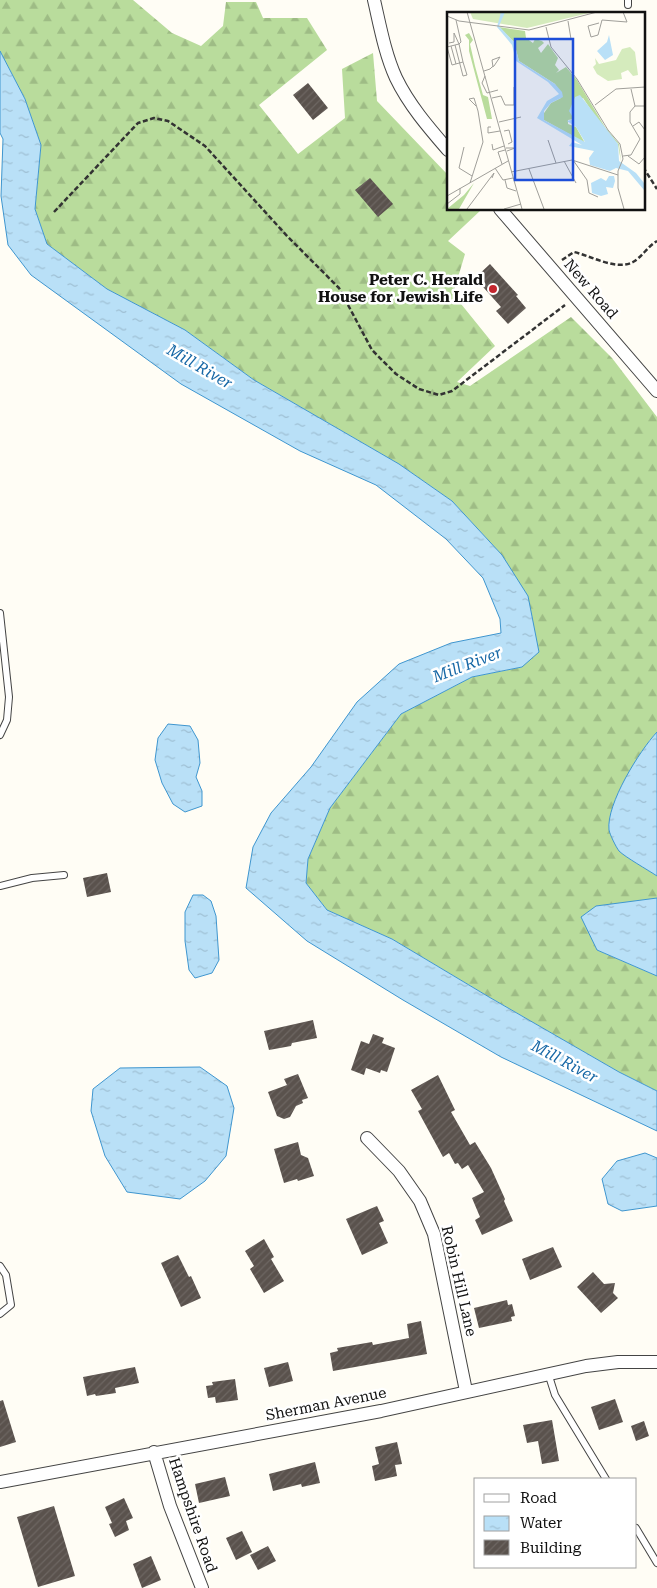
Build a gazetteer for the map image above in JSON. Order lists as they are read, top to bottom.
{
  "streets": {
    "street": [
      "New Road",
      "Robin Hill Lane",
      "Sherman Avenue",
      "Hampshire Road"
    ]
  },
  "crossings": [
    ["Robin Hill Lane", "Sherman Avenue"],
    ["Sherman Avenue", "Hampshire Road"]
  ],
  "water": ["Mill River"],
  "places": ["Peter C. Herald House for Jewish Life"],
  "legend": ["Road", "Water", "Building"]
}
